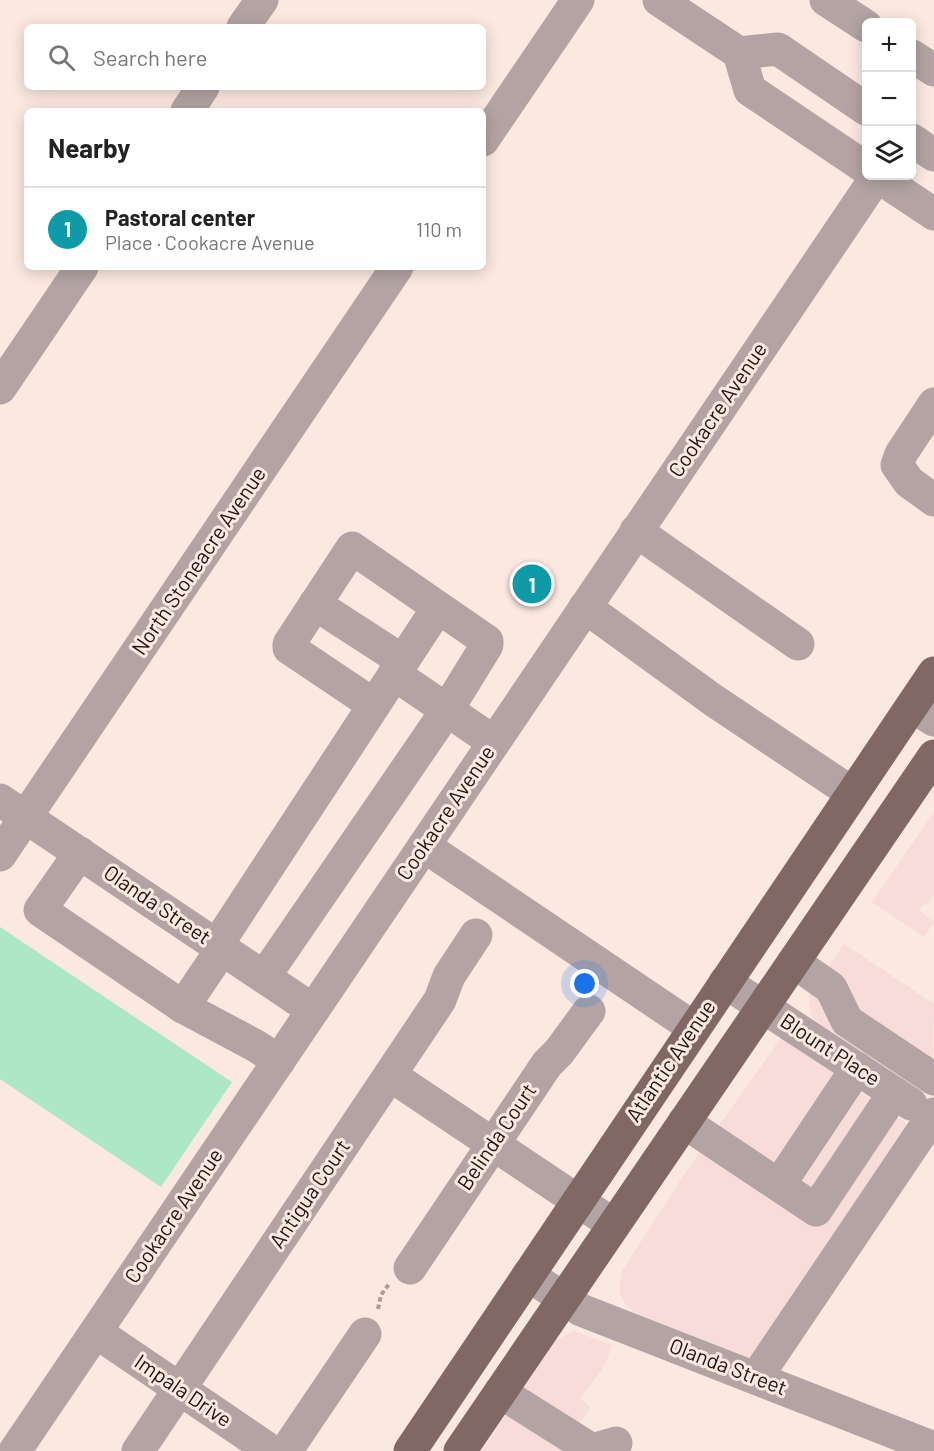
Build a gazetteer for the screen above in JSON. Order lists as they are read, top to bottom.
{
  "streets": {
    "main road": ["Atlantic Avenue"],
    "street": [
      "Cookacre Avenue",
      "North Stoneacre Avenue",
      "Olanda Street",
      "Blount Place",
      "Belinda Court",
      "Antigua Court",
      "Impala Drive"
    ]
  },
  "crossings": [
    ["Cookacre Avenue", "Olanda Street"],
    ["Cookacre Avenue", "Impala Drive"],
    ["North Stoneacre Avenue", "Olanda Street"],
    ["Olanda Street", "Atlantic Avenue"],
    ["Blount Place", "Atlantic Avenue"],
    ["Antigua Court", "Impala Drive"]
  ],
  "page": {
    "map_buttons": ["+", "−"],
    "search": "Search here",
    "heading": "Nearby",
    "list": [
      {
        "mark": "1",
        "name": "Pastoral center",
        "note": "Place · Cookacre Avenue",
        "value": "110 m"
      }
    ],
    "pins": "1"
  }
}
